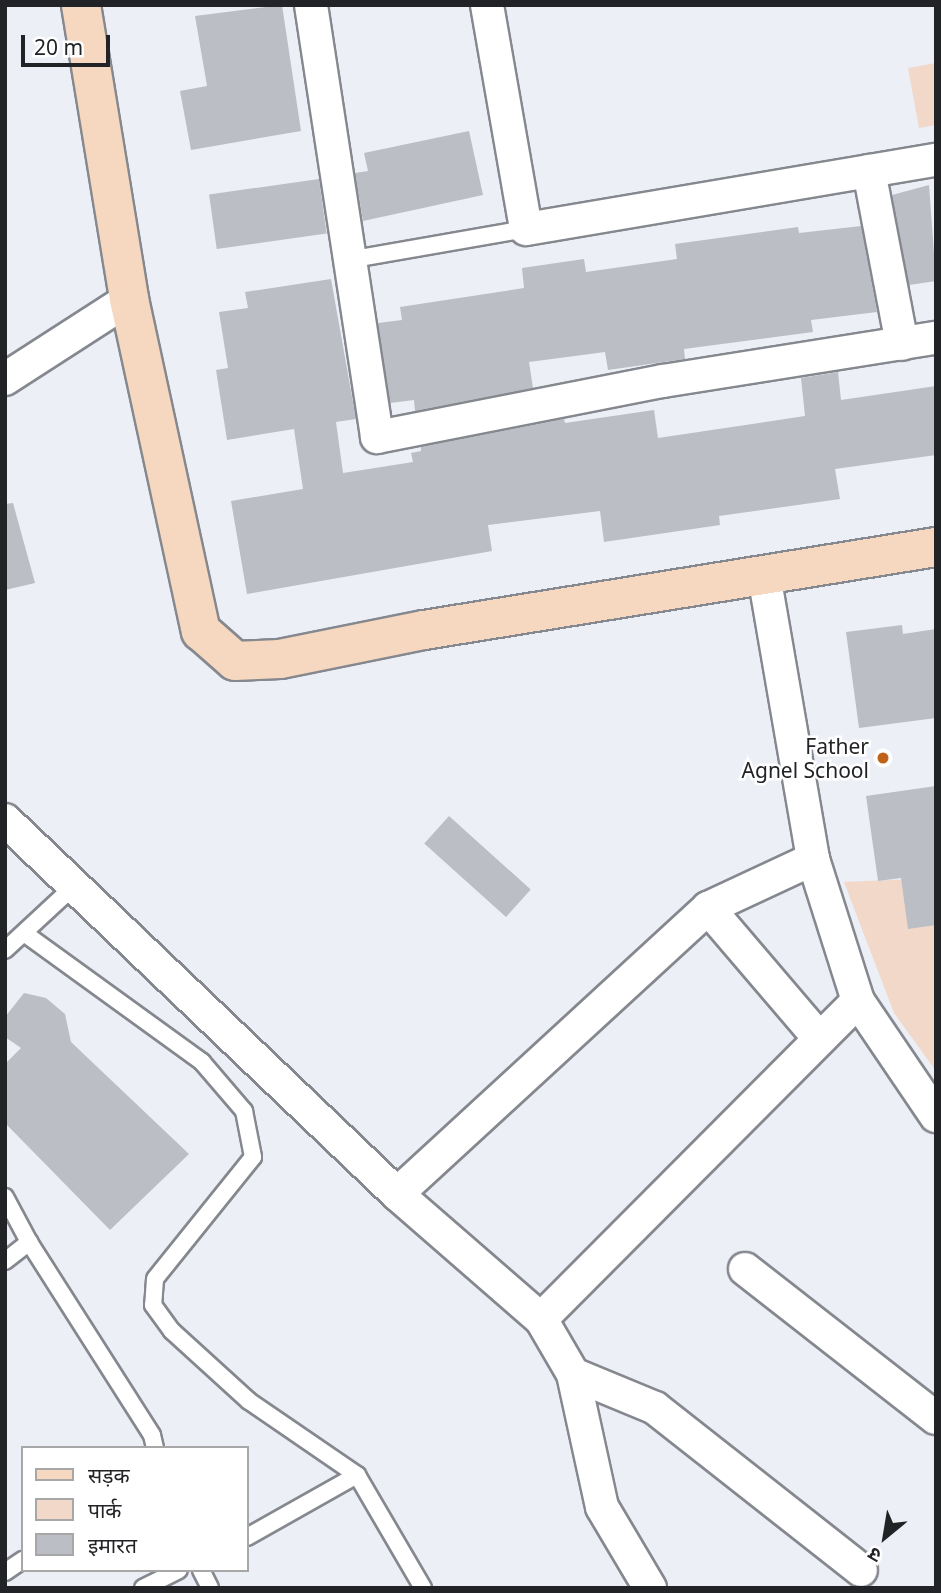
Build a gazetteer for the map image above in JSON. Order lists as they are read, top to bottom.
{
  "places": ["Father Agnel School"],
  "legend": ["सड़क", "पार्क", "इमारत"],
  "scale_bar": "20 m",
  "north": "bottom left"
}
